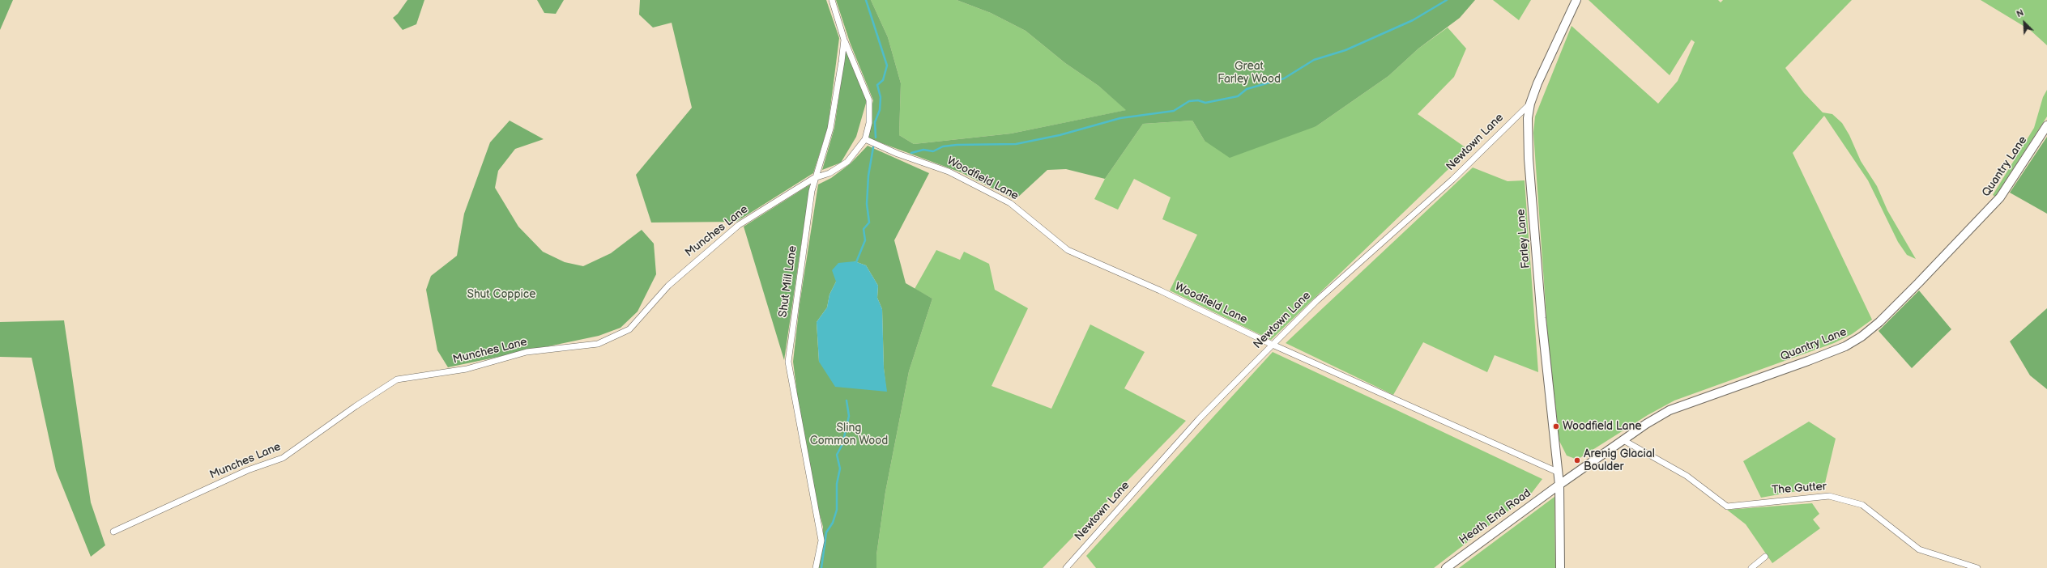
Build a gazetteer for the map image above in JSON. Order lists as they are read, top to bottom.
{
  "streets": {
    "street": [
      "Newtown Lane",
      "Quantry Lane",
      "Woodfield Lane",
      "Munches Lane",
      "Farley Lane",
      "Shut Mill Lane",
      "The Gutter",
      "Heath End Road"
    ]
  },
  "crossings": [
    ["Newtown Lane", "Woodfield Lane"],
    ["Newtown Lane", "Farley Lane"],
    ["Quantry Lane", "Farley Lane"],
    ["Quantry Lane", "The Gutter"],
    ["Quantry Lane", "Heath End Road"],
    ["Woodfield Lane", "Farley Lane"],
    ["Munches Lane", "Shut Mill Lane"],
    ["Farley Lane", "Heath End Road"]
  ],
  "parks": ["Great Farley Wood", "Shut Coppice", "Sling Common Wood"],
  "places": ["Woodfield Lane", "Arenig Glacial Boulder"],
  "north": "top left"
}
